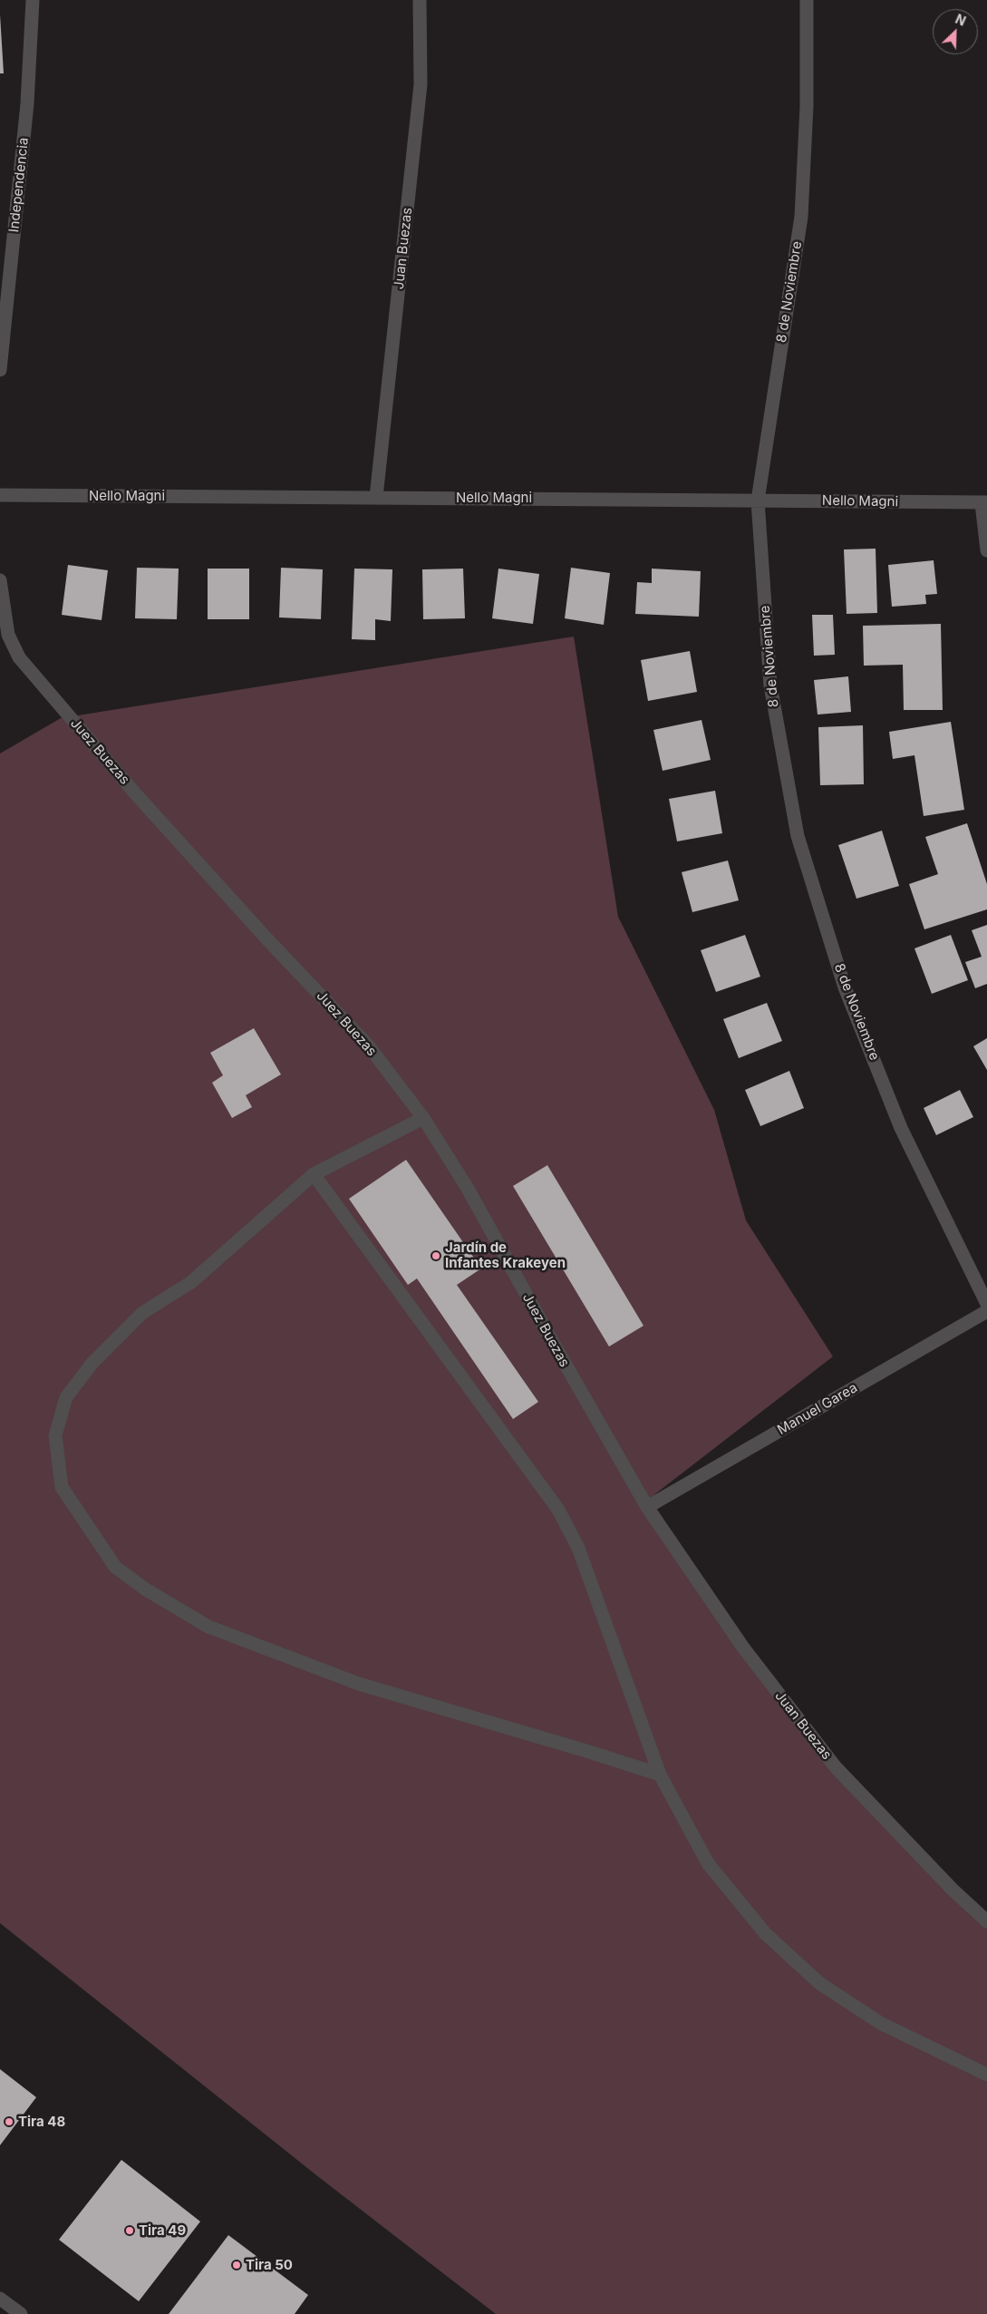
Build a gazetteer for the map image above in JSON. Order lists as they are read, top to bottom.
{
  "streets": {
    "street": [
      "Independencia",
      "Juan Buezas",
      "8 de Noviembre",
      "Nello Magni",
      "Juez Buezas",
      "Manuel Garea"
    ]
  },
  "crossings": [
    ["Juan Buezas", "Nello Magni"],
    ["Juan Buezas", "Juez Buezas"],
    ["Juan Buezas", "Manuel Garea"],
    ["8 de Noviembre", "Nello Magni"],
    ["Juez Buezas", "Manuel Garea"]
  ],
  "places": [
    "Jardín de Infantes Krakeyen",
    "Tira 48",
    "Tira 49",
    "Tira 50"
  ],
  "north": "top right"
}
